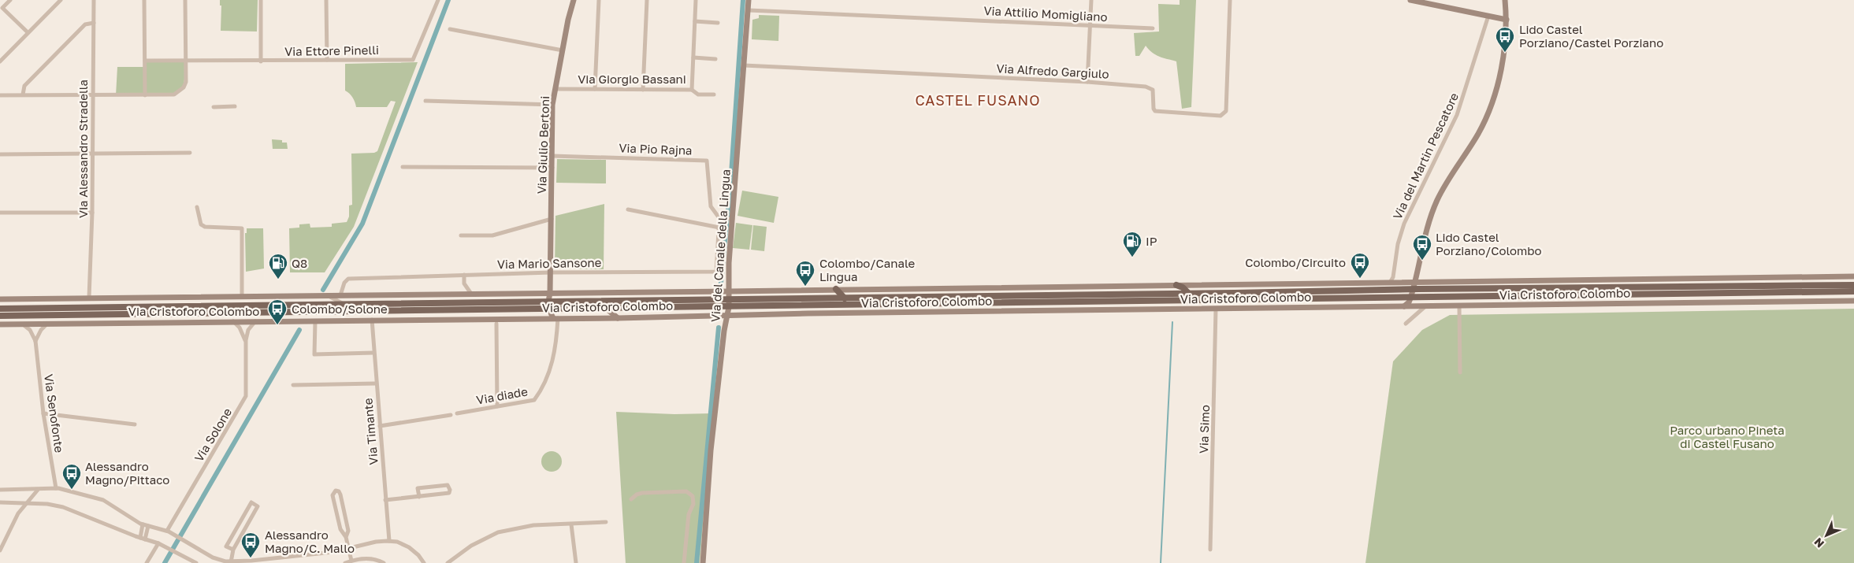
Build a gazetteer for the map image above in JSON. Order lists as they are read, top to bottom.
{
  "streets": {
    "main road": ["Via Cristoforo Colombo"],
    "street": [
      "Via Attilio Momigliano",
      "Via Ettore Pinelli",
      "Via Alfredo Gargiulo",
      "Via Giorgio Bassani",
      "Via Giulio Bertoni",
      "Via Alessandro Stradella",
      "Via Pio Rajna",
      "Via del Martin Pescatore",
      "Via del Canale della Lingua",
      "Via Mario Sansone",
      "Via diade",
      "Via Senofonte",
      "Via Simo",
      "Via Timante",
      "Via Solone"
    ]
  },
  "crossings": [
    ["Via Attilio Momigliano", "Via del Canale della Lingua"],
    ["Via Alfredo Gargiulo", "Via del Canale della Lingua"],
    ["Via Giorgio Bassani", "Via Giulio Bertoni"],
    ["Via Giulio Bertoni", "Via Pio Rajna"],
    ["Via Giulio Bertoni", "Via Mario Sansone"],
    ["Via Giulio Bertoni", "Via Cristoforo Colombo"],
    ["Via Giulio Bertoni", "Via diade"],
    ["Via Alessandro Stradella", "Via Cristoforo Colombo"],
    ["Via Pio Rajna", "Via Mario Sansone"],
    ["Via del Martin Pescatore", "Via Cristoforo Colombo"],
    ["Via del Canale della Lingua", "Via Cristoforo Colombo"],
    ["Via Mario Sansone", "Via Cristoforo Colombo"],
    ["Via Cristoforo Colombo", "Via diade"],
    ["Via Cristoforo Colombo", "Via Simo"],
    ["Via Cristoforo Colombo", "Via Timante"]
  ],
  "districts": ["CASTEL FUSANO"],
  "parks": ["Parco urbano Pineta di Castel Fusano"],
  "places": {
    "bus stop": [
      "Lido Castel Porziano/Castel Porziano",
      "Lido Castel Porziano/Colombo",
      "Colombo/Circuito",
      "Colombo/Canale Lingua",
      "Colombo/Solone",
      "Alessandro Magno/Pittaco",
      "Alessandro Magno/C. Mallo"
    ],
    "fuel station": ["IP", "Q8"]
  },
  "north": "bottom left"
}
